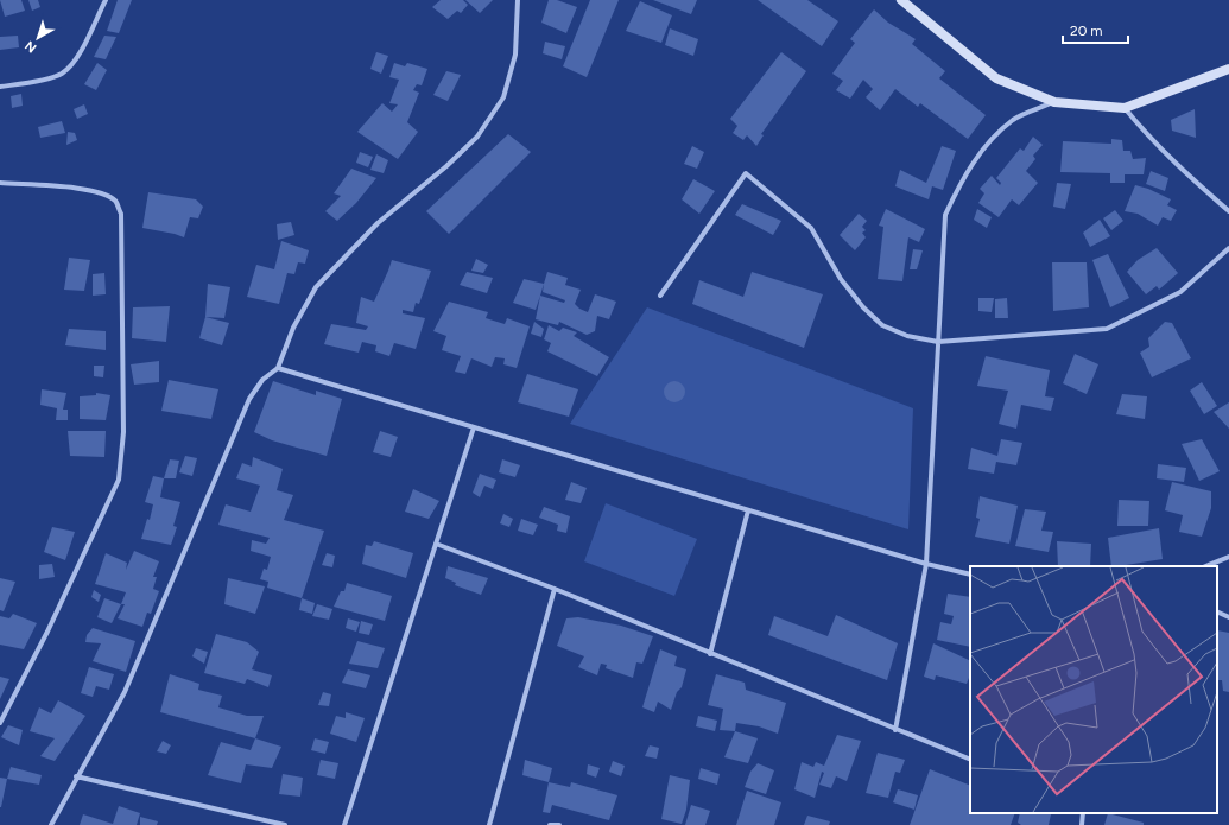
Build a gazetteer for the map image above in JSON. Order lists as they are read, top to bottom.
{
  "scale_bar": "20 m",
  "north": "bottom left"
}
